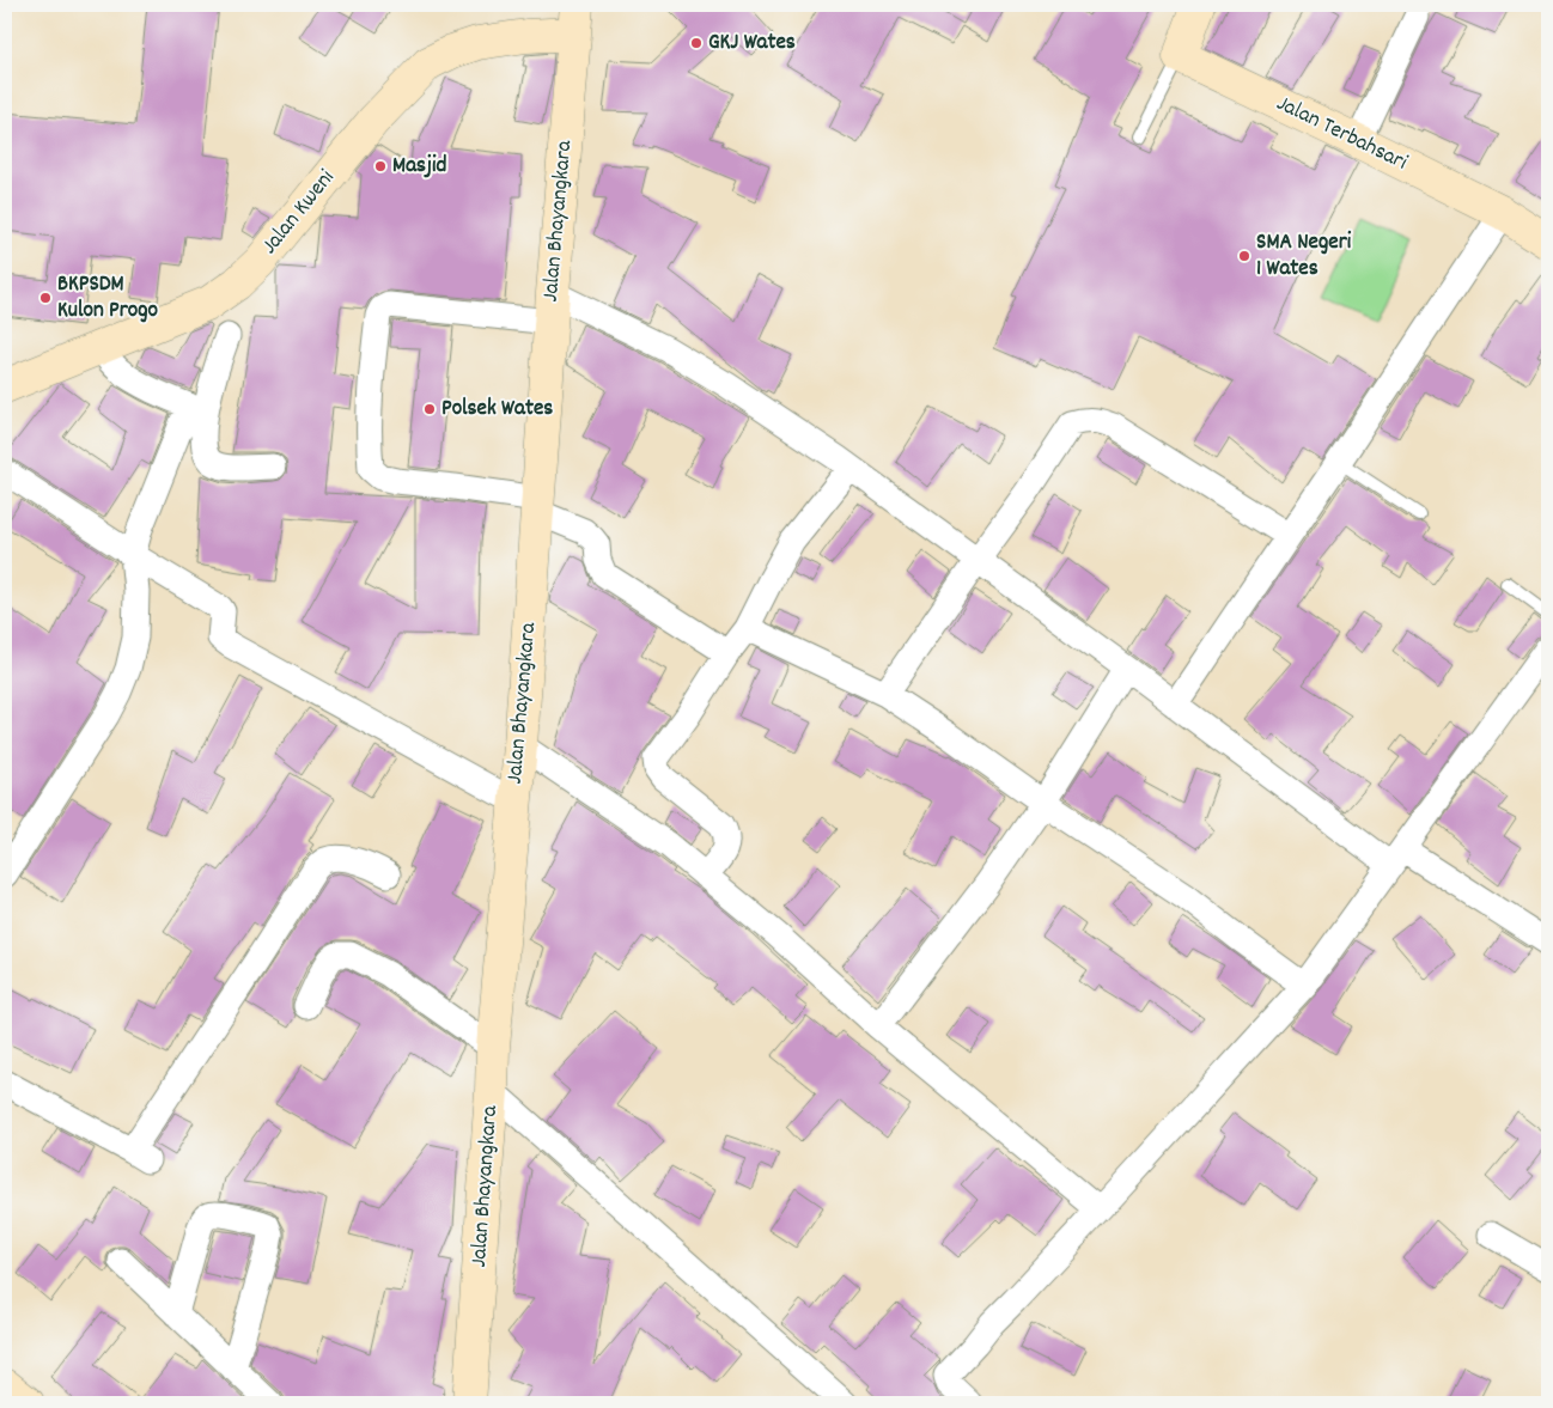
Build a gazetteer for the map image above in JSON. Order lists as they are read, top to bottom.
{
  "streets": {
    "street": ["Jalan Terbahsari", "Jalan Kweni", "Jalan Bhayangkara"]
  },
  "crossings": [
    ["Jalan Kweni", "Jalan Bhayangkara"]
  ],
  "places": [
    "GKJ Wates",
    "Masjid",
    "SMA Negeri 1 Wates",
    "BKPSDM Kulon Progo",
    "Polsek Wates"
  ]
}
